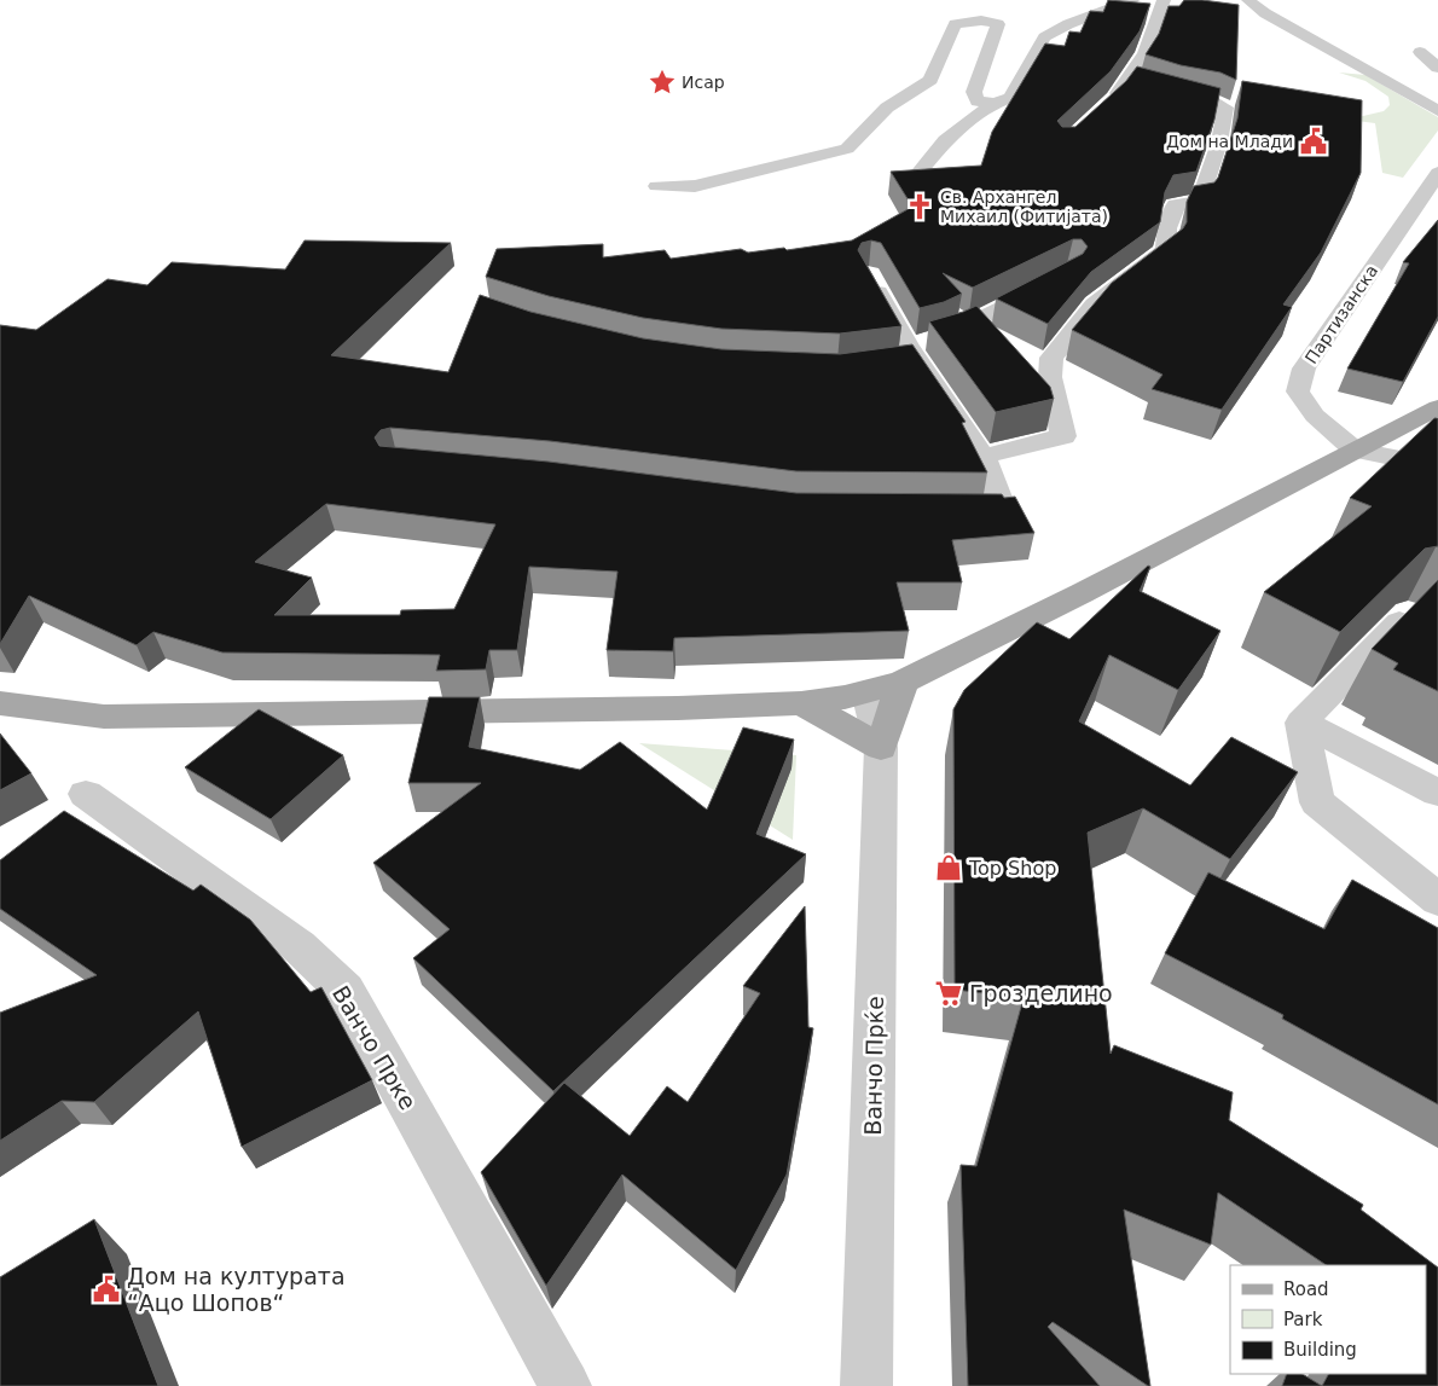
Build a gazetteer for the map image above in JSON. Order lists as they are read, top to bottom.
{
  "streets": {
    "street": ["Партизанска", "Ванчо Прке", "Ванчо Прќе"]
  },
  "places": {
    "place": ["Исар"],
    "public building": ["Дом на Млади", "Дом на културата “Ацо Шопов“"],
    "church": ["Св. Архангел Михаил (Фитијата)"],
    "shop": ["Top Shop"],
    "supermarket": ["Грозделино"]
  },
  "legend": ["Road", "Park", "Building"]
}
